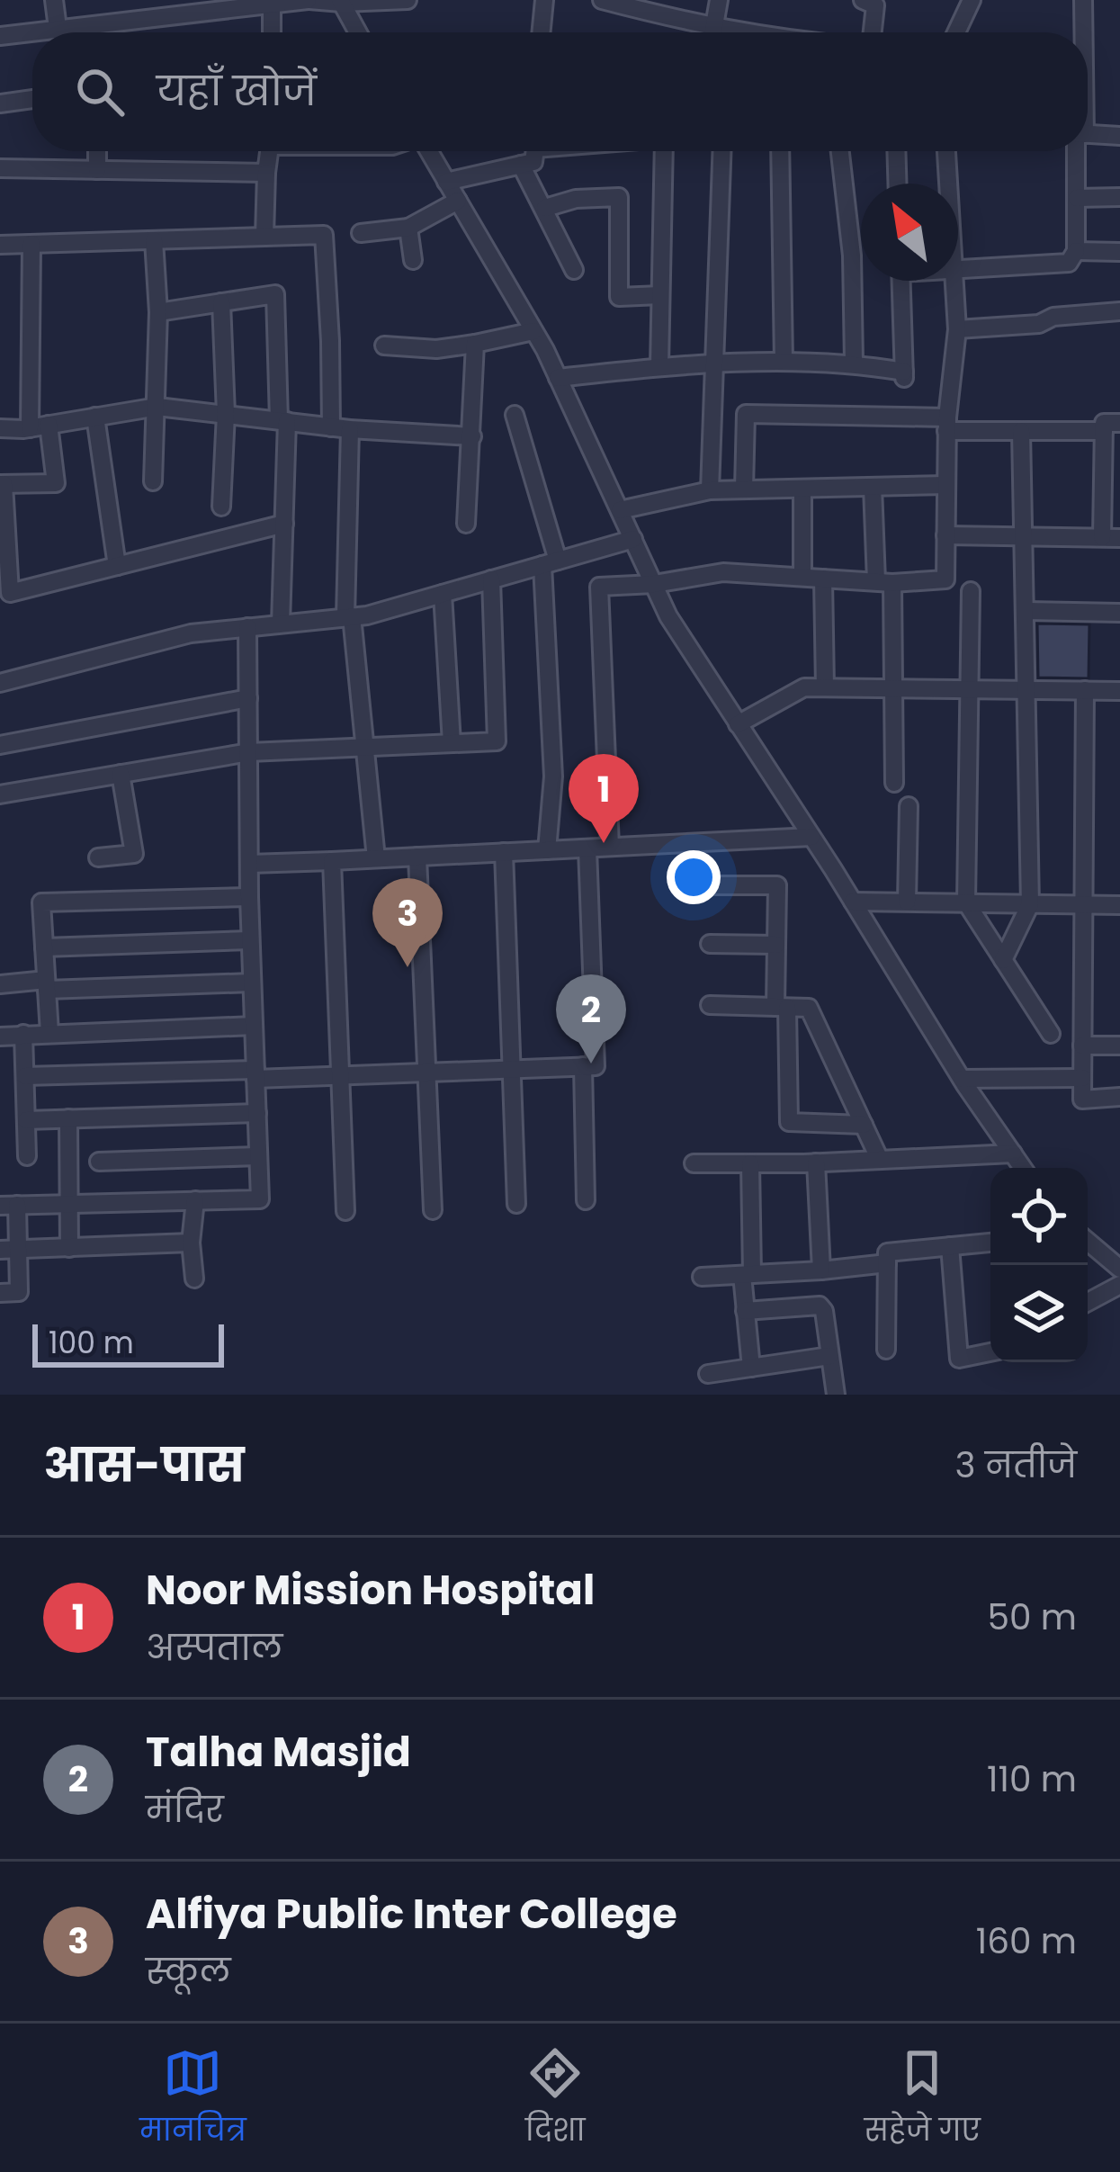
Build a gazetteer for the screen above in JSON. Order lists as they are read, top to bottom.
{
  "scale_bar": "100 m",
  "north": "top left",
  "page": {
    "search": "यहाँ खोजें",
    "pins": ["1", "3", "2"],
    "scale": "100 m",
    "heading": ["आस-पास", "3 नतीजे"],
    "list": [
      {
        "mark": "1",
        "name": "Noor Mission Hospital",
        "note": "अस्पताल",
        "value": "50 m"
      },
      {
        "mark": "2",
        "name": "Talha Masjid",
        "note": "मंदिर",
        "value": "110 m"
      },
      {
        "mark": "3",
        "name": "Alfiya Public Inter College",
        "note": "स्कूल",
        "value": "160 m"
      }
    ],
    "nav": ["मानचित्र", "दिशा", "सहेजे गए"]
  }
}
